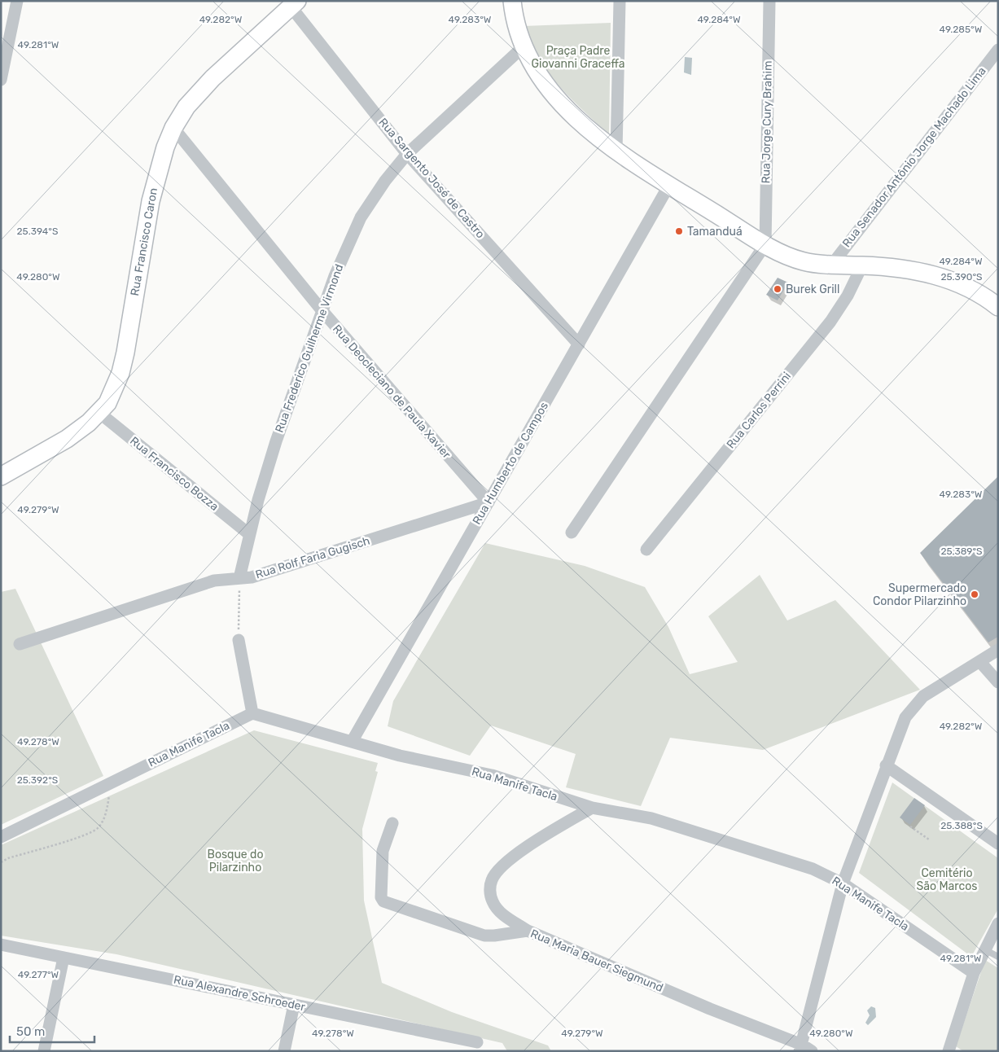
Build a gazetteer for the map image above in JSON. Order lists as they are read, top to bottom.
{
  "streets": {
    "main road": ["Rua Francisco Caron"],
    "street": [
      "Rua Jorge Cury Brahim",
      "Rua Senador Antônio Jorge Machado Lima",
      "Rua Sargento José de Castro",
      "Rua Frederico Guilherme Virmond",
      "Rua Deocleciano de Paula Xavier",
      "Rua Carlos Perrini",
      "Rua Humberto de Campos",
      "Rua Francisco Bozza",
      "Rua Rolf Faria Gugisch",
      "Rua Manife Tacla",
      "Rua Maria Bauer Siegmund",
      "Rua Alexandre Schroeder"
    ]
  },
  "crossings": [
    ["Rua Sargento José de Castro", "Rua Francisco Caron"],
    ["Rua Sargento José de Castro", "Rua Frederico Guilherme Virmond"],
    ["Rua Sargento José de Castro", "Rua Humberto de Campos"],
    ["Rua Francisco Caron", "Rua Deocleciano de Paula Xavier"],
    ["Rua Francisco Caron", "Rua Francisco Bozza"],
    ["Rua Frederico Guilherme Virmond", "Rua Deocleciano de Paula Xavier"],
    ["Rua Frederico Guilherme Virmond", "Rua Francisco Bozza"],
    ["Rua Frederico Guilherme Virmond", "Rua Rolf Faria Gugisch"],
    ["Rua Deocleciano de Paula Xavier", "Rua Humberto de Campos"],
    ["Rua Deocleciano de Paula Xavier", "Rua Rolf Faria Gugisch"],
    ["Rua Humberto de Campos", "Rua Rolf Faria Gugisch"],
    ["Rua Humberto de Campos", "Rua Manife Tacla"]
  ],
  "parks": ["Praça Padre Giovanni Graceffa", "Bosque do Pilarzinho", "Cemitério São Marcos"],
  "places": ["Tamanduá", "Burek Grill", "Supermercado Condor Pilarzinho"],
  "scale_bar": "50 m",
  "coordinates": [
    "49.282°W",
    "49.283°W",
    "49.284°W",
    "49.285°W",
    "49.281°W",
    "25.394°S",
    "25.390°S",
    "49.280°W",
    "49.279°W",
    "25.389°S",
    "49.278°W",
    "25.392°S",
    "25.388°S",
    "49.277°W"
  ]
}
